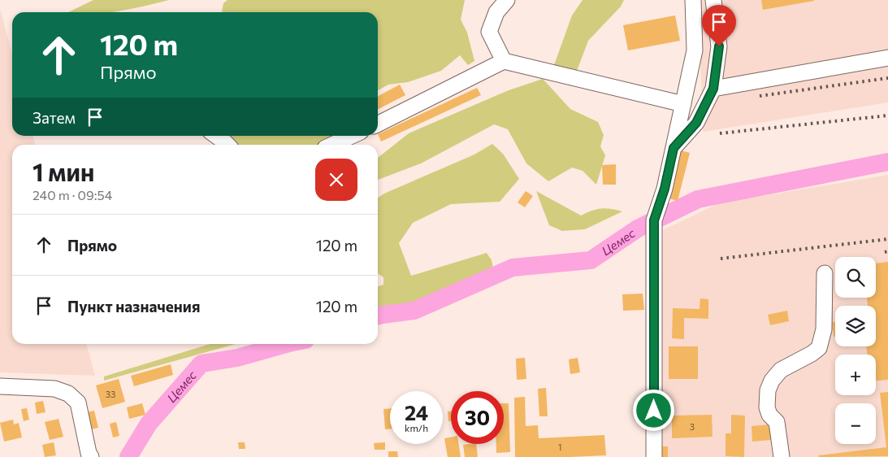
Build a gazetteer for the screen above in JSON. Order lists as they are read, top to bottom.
{
  "water": ["Цемес"],
  "house_numbers": ["33", "3", "1"],
  "page": {
    "turn": ["120 m", "Прямо"],
    "then": "Затем",
    "heading": ["1 мин", "240 m · 09:54"],
    "list": [
      {
        "name": "Прямо",
        "value": "120 m"
      },
      {
        "name": "Пункт назначения",
        "value": "120 m"
      }
    ],
    "map_buttons": ["+", "−"],
    "speed": "24 km/h",
    "limit": "30"
  }
}
